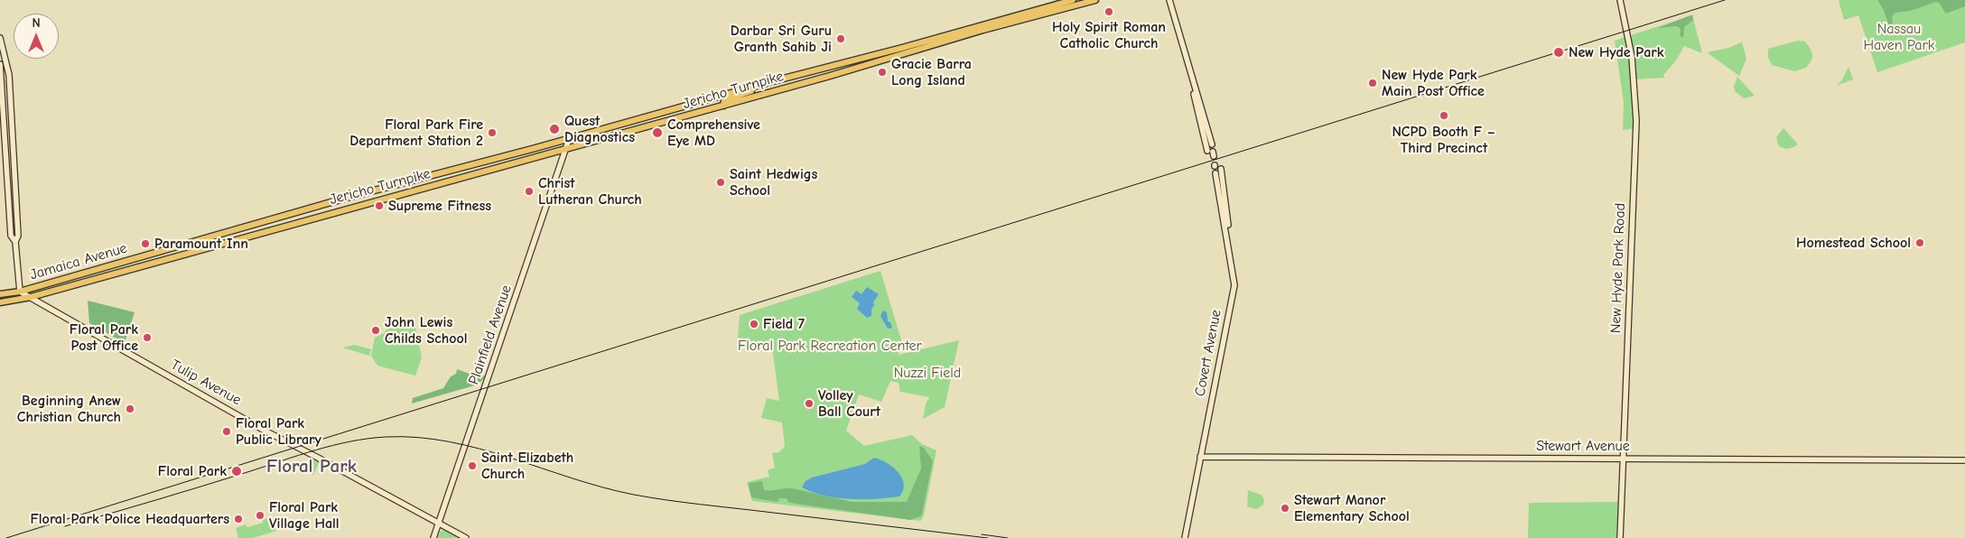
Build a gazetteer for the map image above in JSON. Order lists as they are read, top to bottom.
{
  "streets": {
    "main road": [
      "Jericho Turnpike",
      "Jamaica Avenue",
      "New Hyde Park Road",
      "Plainfield Avenue",
      "Covert Avenue",
      "Tulip Avenue",
      "Stewart Avenue"
    ]
  },
  "crossings": [
    ["Jericho Turnpike", "Jamaica Avenue"],
    ["Jericho Turnpike", "Plainfield Avenue"],
    ["Jamaica Avenue", "Tulip Avenue"],
    ["New Hyde Park Road", "Stewart Avenue"],
    ["Plainfield Avenue", "Tulip Avenue"],
    ["Covert Avenue", "Stewart Avenue"]
  ],
  "districts": ["Floral Park"],
  "parks": ["Nassau Haven Park", "Floral Park Recreation Center", "Nuzzi Field"],
  "places": [
    "Holy Spirit Roman Catholic Church",
    "Darbar Sri Guru Granth Sahib Ji",
    "New Hyde Park",
    "Gracie Barra Long Island",
    "New Hyde Park Main Post Office",
    "NCPD Booth F – Third Precinct",
    "Quest Diagnostics",
    "Floral Park Fire Department Station 2",
    "Comprehensive Eye MD",
    "Saint Hedwigs School",
    "Christ Lutheran Church",
    "Supreme Fitness",
    "Homestead School",
    "Paramount Inn",
    "Field 7",
    "John Lewis Childs School",
    "Floral Park Post Office",
    "Volley Ball Court",
    "Beginning Anew Christian Church",
    "Floral Park Public Library",
    "Saint Elizabeth Church",
    "Floral Park",
    "Stewart Manor Elementary School",
    "Floral Park Village Hall",
    "Floral Park Police Headquarters"
  ],
  "north": "top"
}
